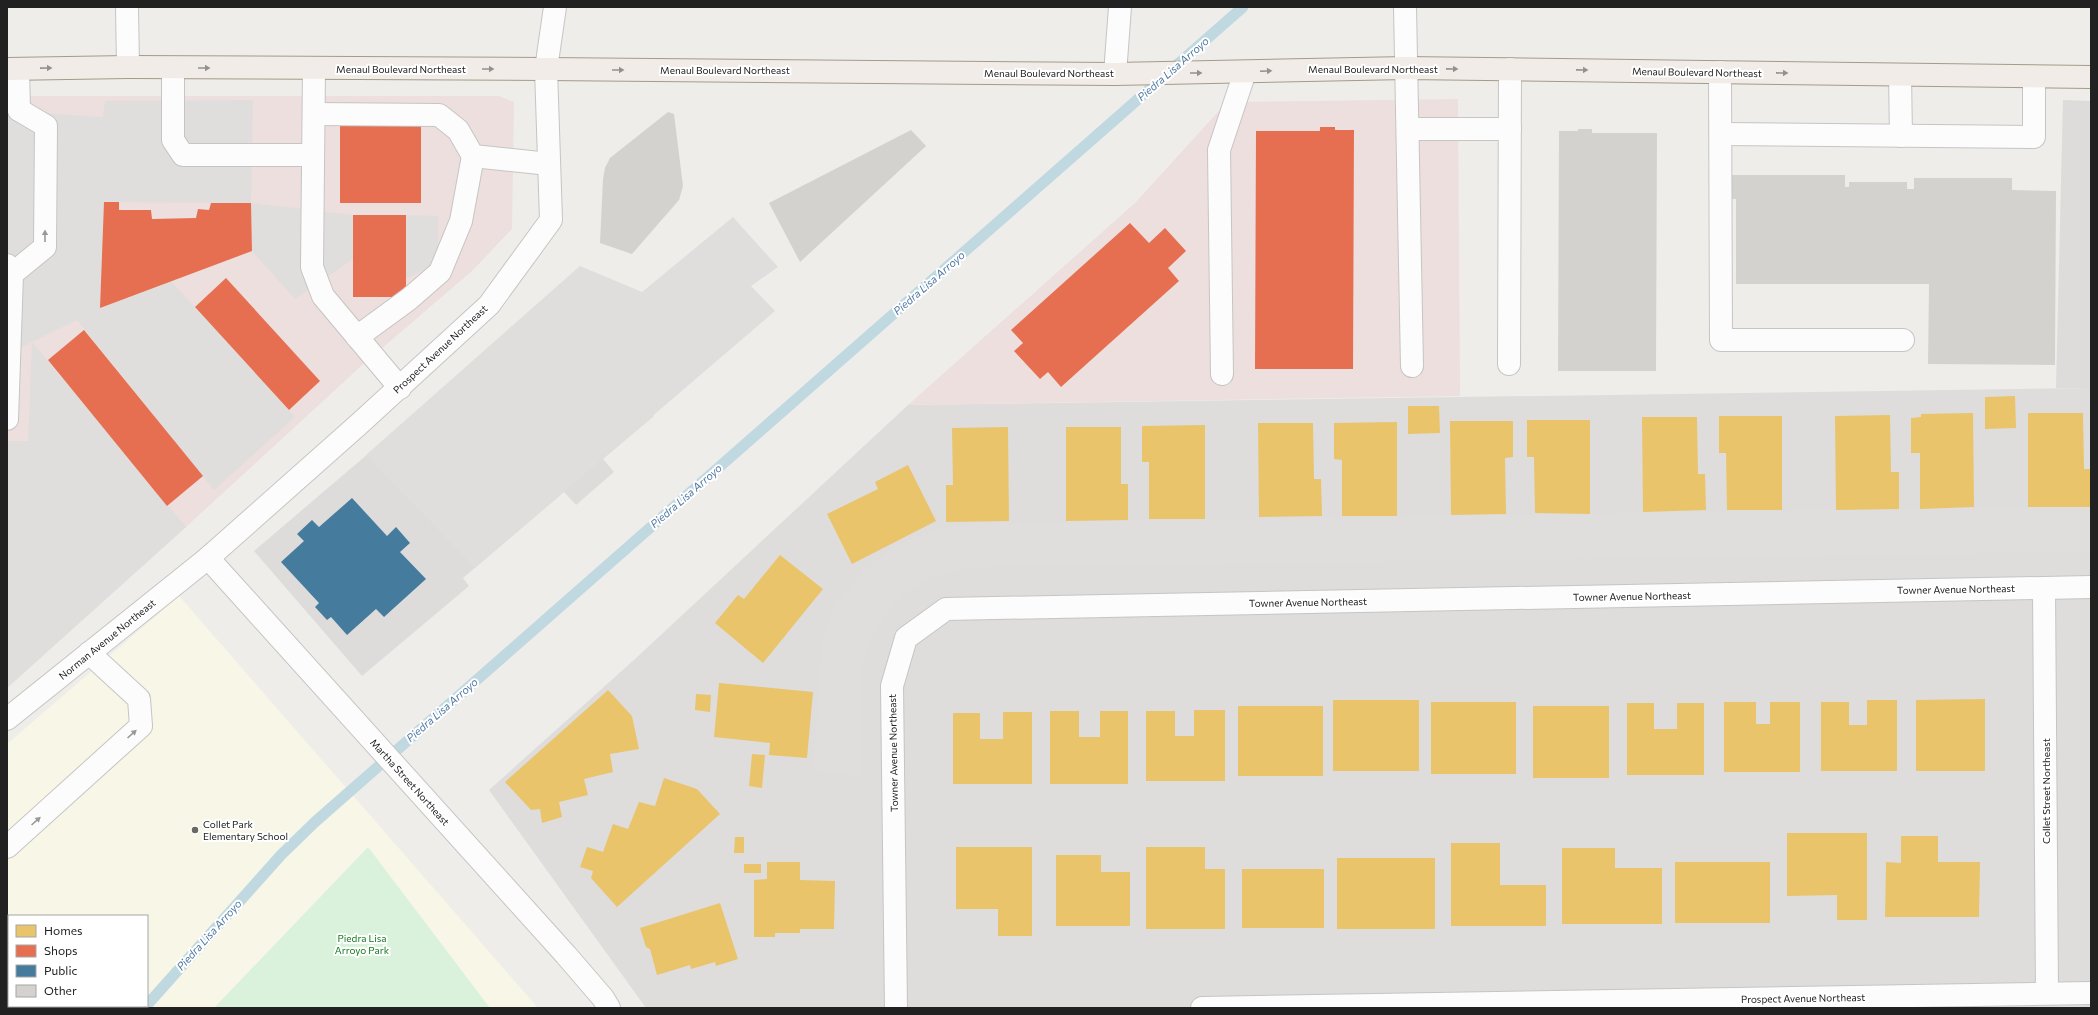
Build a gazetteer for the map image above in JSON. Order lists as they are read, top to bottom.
{
  "streets": {
    "main road": ["Menaul Boulevard Northeast"],
    "street": [
      "Prospect Avenue Northeast",
      "Towner Avenue Northeast",
      "Norman Avenue Northeast",
      "Martha Street Northeast",
      "Collet Street Northeast"
    ]
  },
  "crossings": [
    ["Menaul Boulevard Northeast", "Prospect Avenue Northeast"],
    ["Prospect Avenue Northeast", "Norman Avenue Northeast"],
    ["Prospect Avenue Northeast", "Martha Street Northeast"],
    ["Prospect Avenue Northeast", "Collet Street Northeast"],
    ["Towner Avenue Northeast", "Collet Street Northeast"],
    ["Norman Avenue Northeast", "Martha Street Northeast"]
  ],
  "one_way": ["Menaul Boulevard Northeast"],
  "water": ["Piedra Lisa Arroyo"],
  "parks": ["Piedra Lisa Arroyo Park"],
  "places": ["Collet Park Elementary School"],
  "legend": [
    "Homes",
    "Shops",
    "Public",
    "Other"
  ]
}
